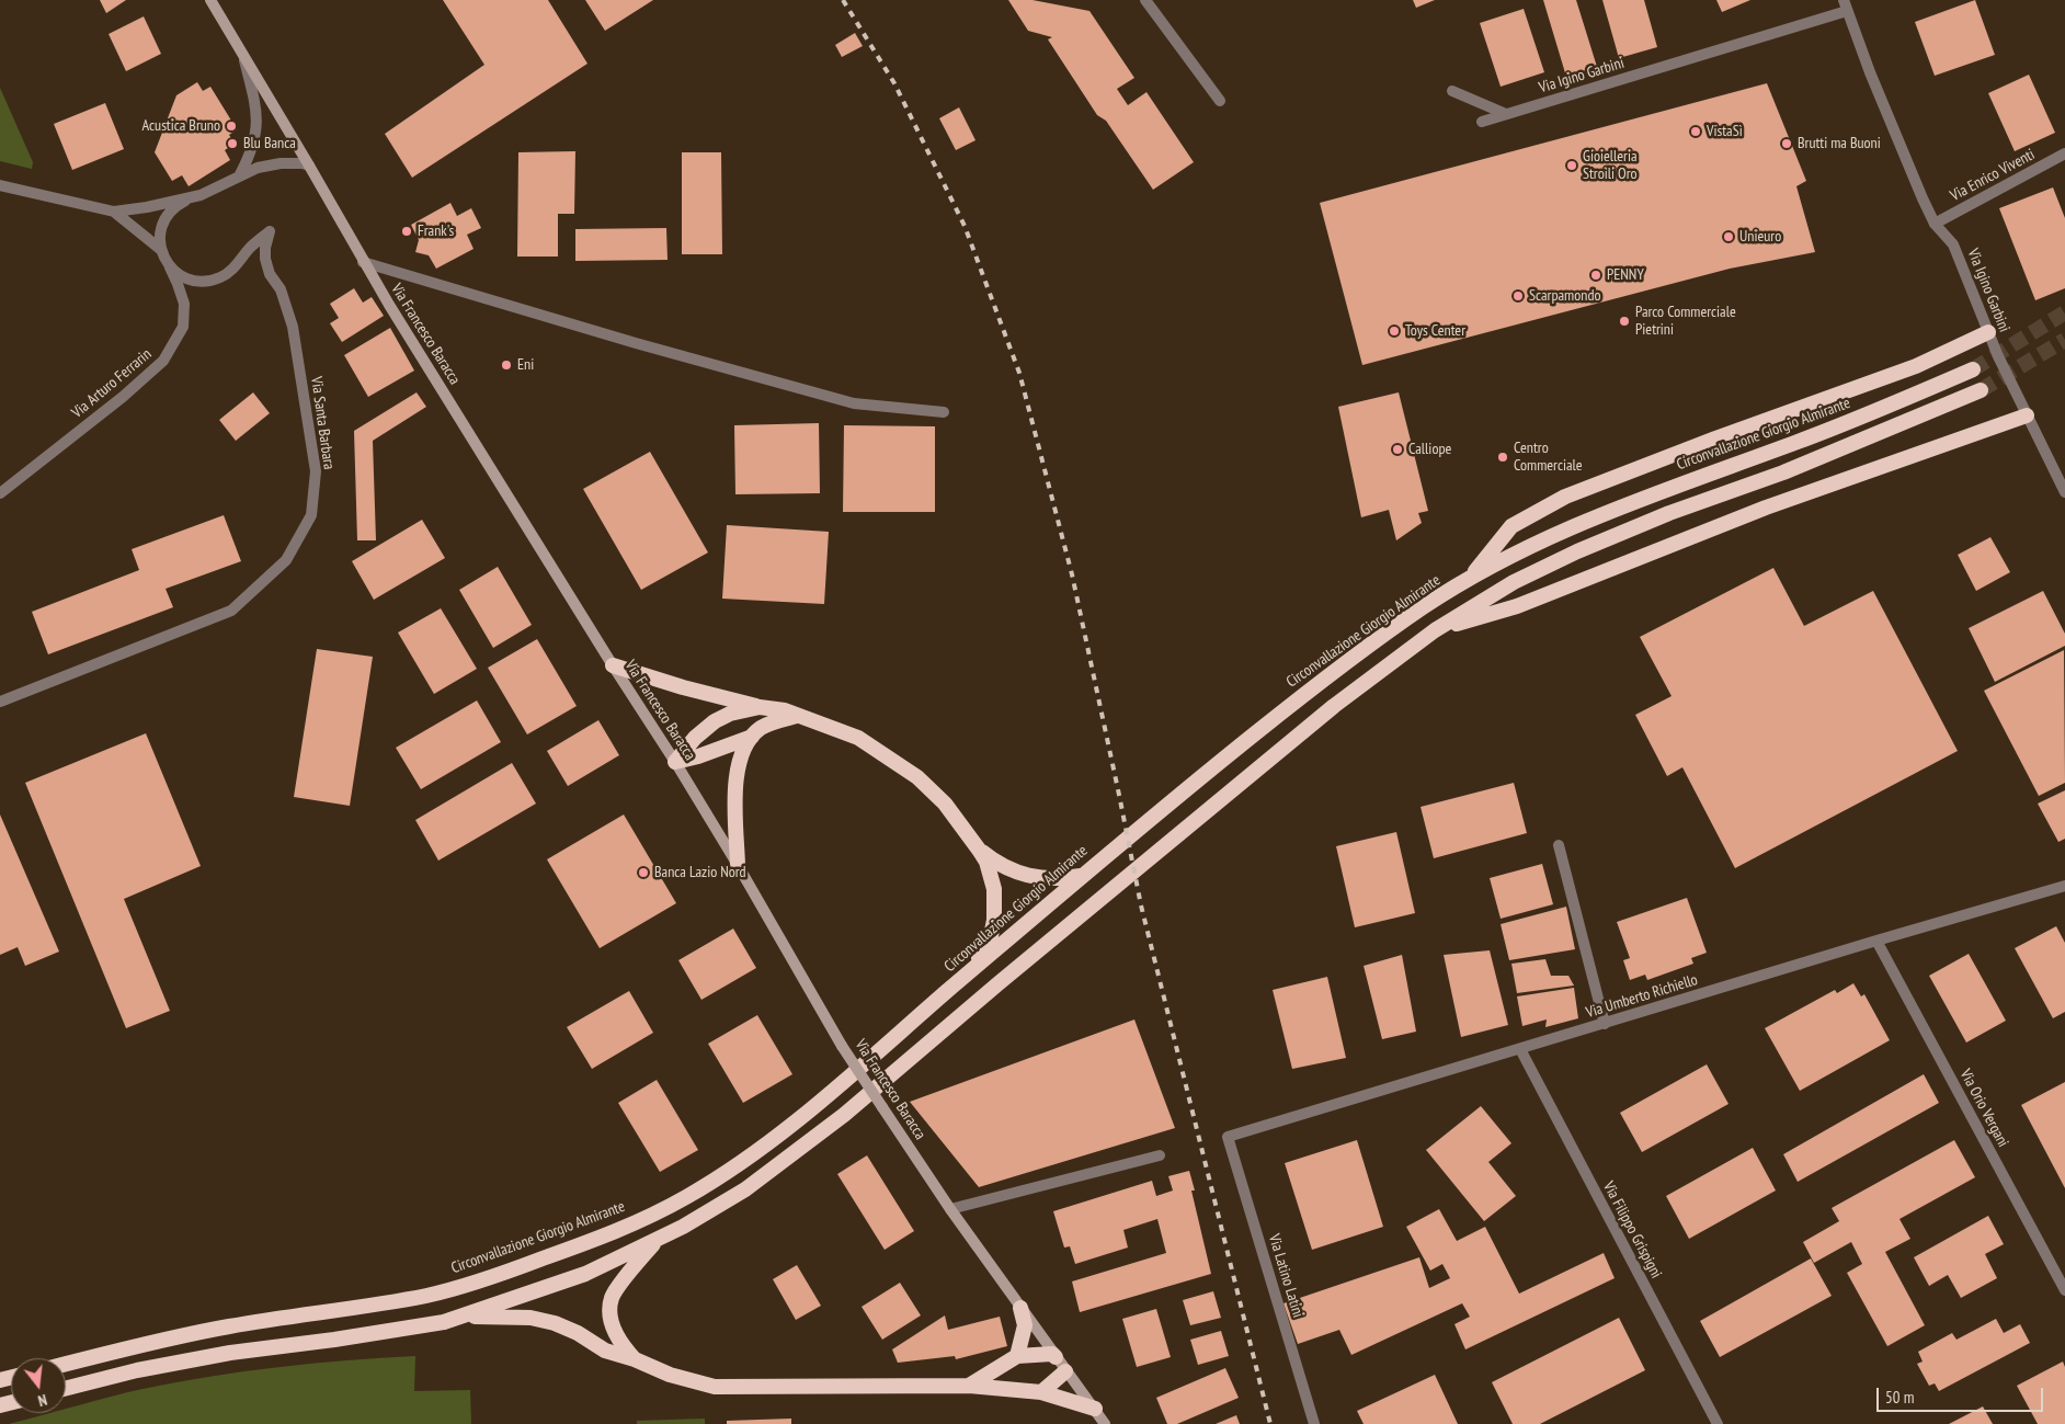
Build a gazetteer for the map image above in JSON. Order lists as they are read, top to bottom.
{
  "streets": {
    "highway": ["Circonvallazione Giorgio Almirante"],
    "main road": ["Via Francesco Baracca"],
    "street": [
      "Via Igino Garbini",
      "Via Enrico Viventi",
      "Via Arturo Ferrarin",
      "Via Santa Barbara",
      "Via Umberto Richiello",
      "Via Orio Vergani",
      "Via Filippo Grispigni",
      "Via Latino Latini"
    ]
  },
  "crossings": [
    ["Via Igino Garbini", "Via Enrico Viventi"],
    ["Via Arturo Ferrarin", "Via Santa Barbara"],
    ["Via Umberto Richiello", "Via Orio Vergani"],
    ["Via Umberto Richiello", "Via Filippo Grispigni"],
    ["Via Umberto Richiello", "Via Latino Latini"]
  ],
  "places": [
    "Acustica Bruno",
    "VistaSì",
    "Blu Banca",
    "Brutti ma Buoni",
    "Gioielleria Stroili Oro",
    "Frank's",
    "Unieuro",
    "PENNY",
    "Scarpamondo",
    "Parco Commerciale Pietrini",
    "Toys Center",
    "Eni",
    "Calliope",
    "Centro Commerciale",
    "Banca Lazio Nord"
  ],
  "scale_bar": "50 m",
  "north": "bottom"
}
